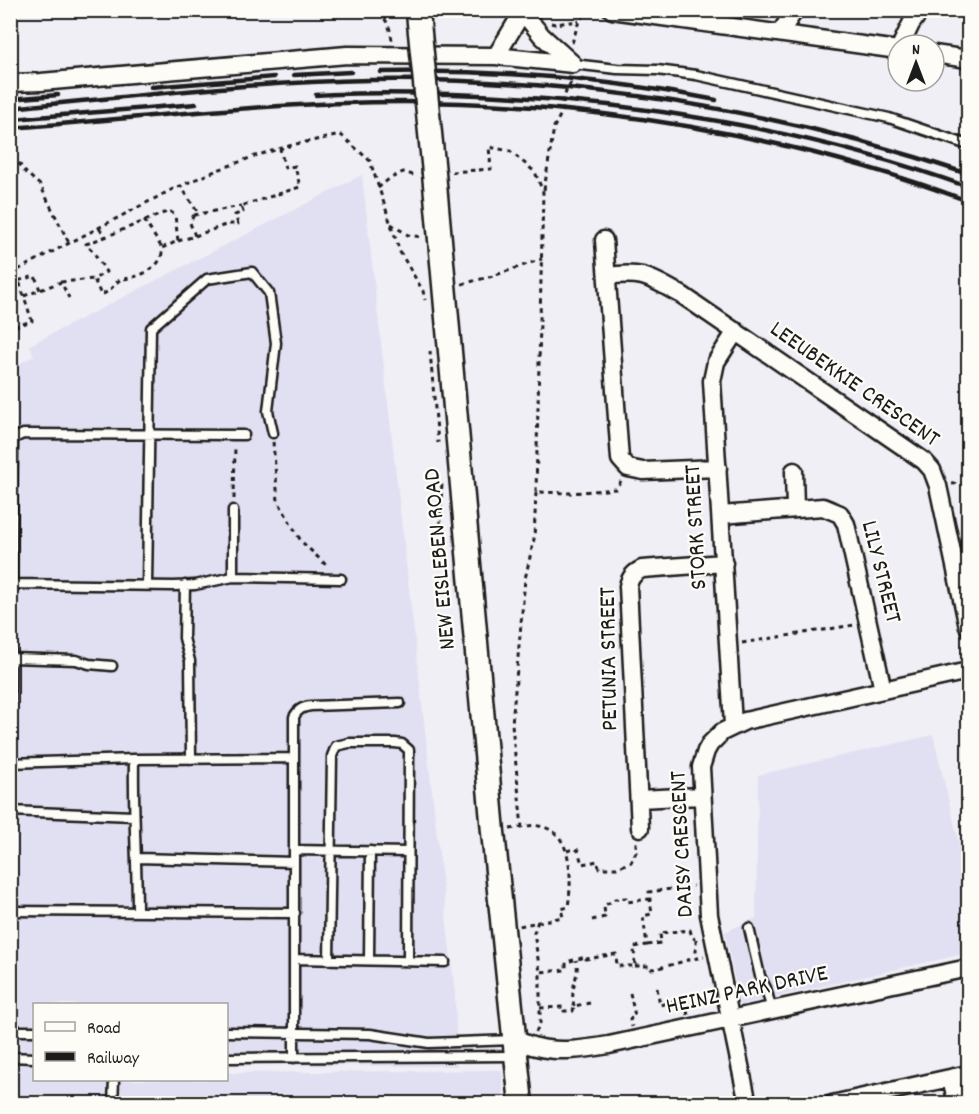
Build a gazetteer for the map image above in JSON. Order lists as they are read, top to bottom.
{
  "streets": {
    "main road": ["NEW EISLEBEN ROAD"],
    "street": [
      "LEEUBEKKIE CRESCENT",
      "STORK STREET",
      "LILY STREET",
      "PETUNIA STREET",
      "DAISY CRESCENT",
      "HEINZ PARK DRIVE"
    ]
  },
  "crossings": [
    ["LEEUBEKKIE CRESCENT", "STORK STREET"],
    ["STORK STREET", "LILY STREET"],
    ["STORK STREET", "PETUNIA STREET"],
    ["STORK STREET", "DAISY CRESCENT"],
    ["NEW EISLEBEN ROAD", "HEINZ PARK DRIVE"],
    ["LILY STREET", "DAISY CRESCENT"],
    ["DAISY CRESCENT", "HEINZ PARK DRIVE"]
  ],
  "legend": ["Road", "Railway"],
  "north": "top"
}
